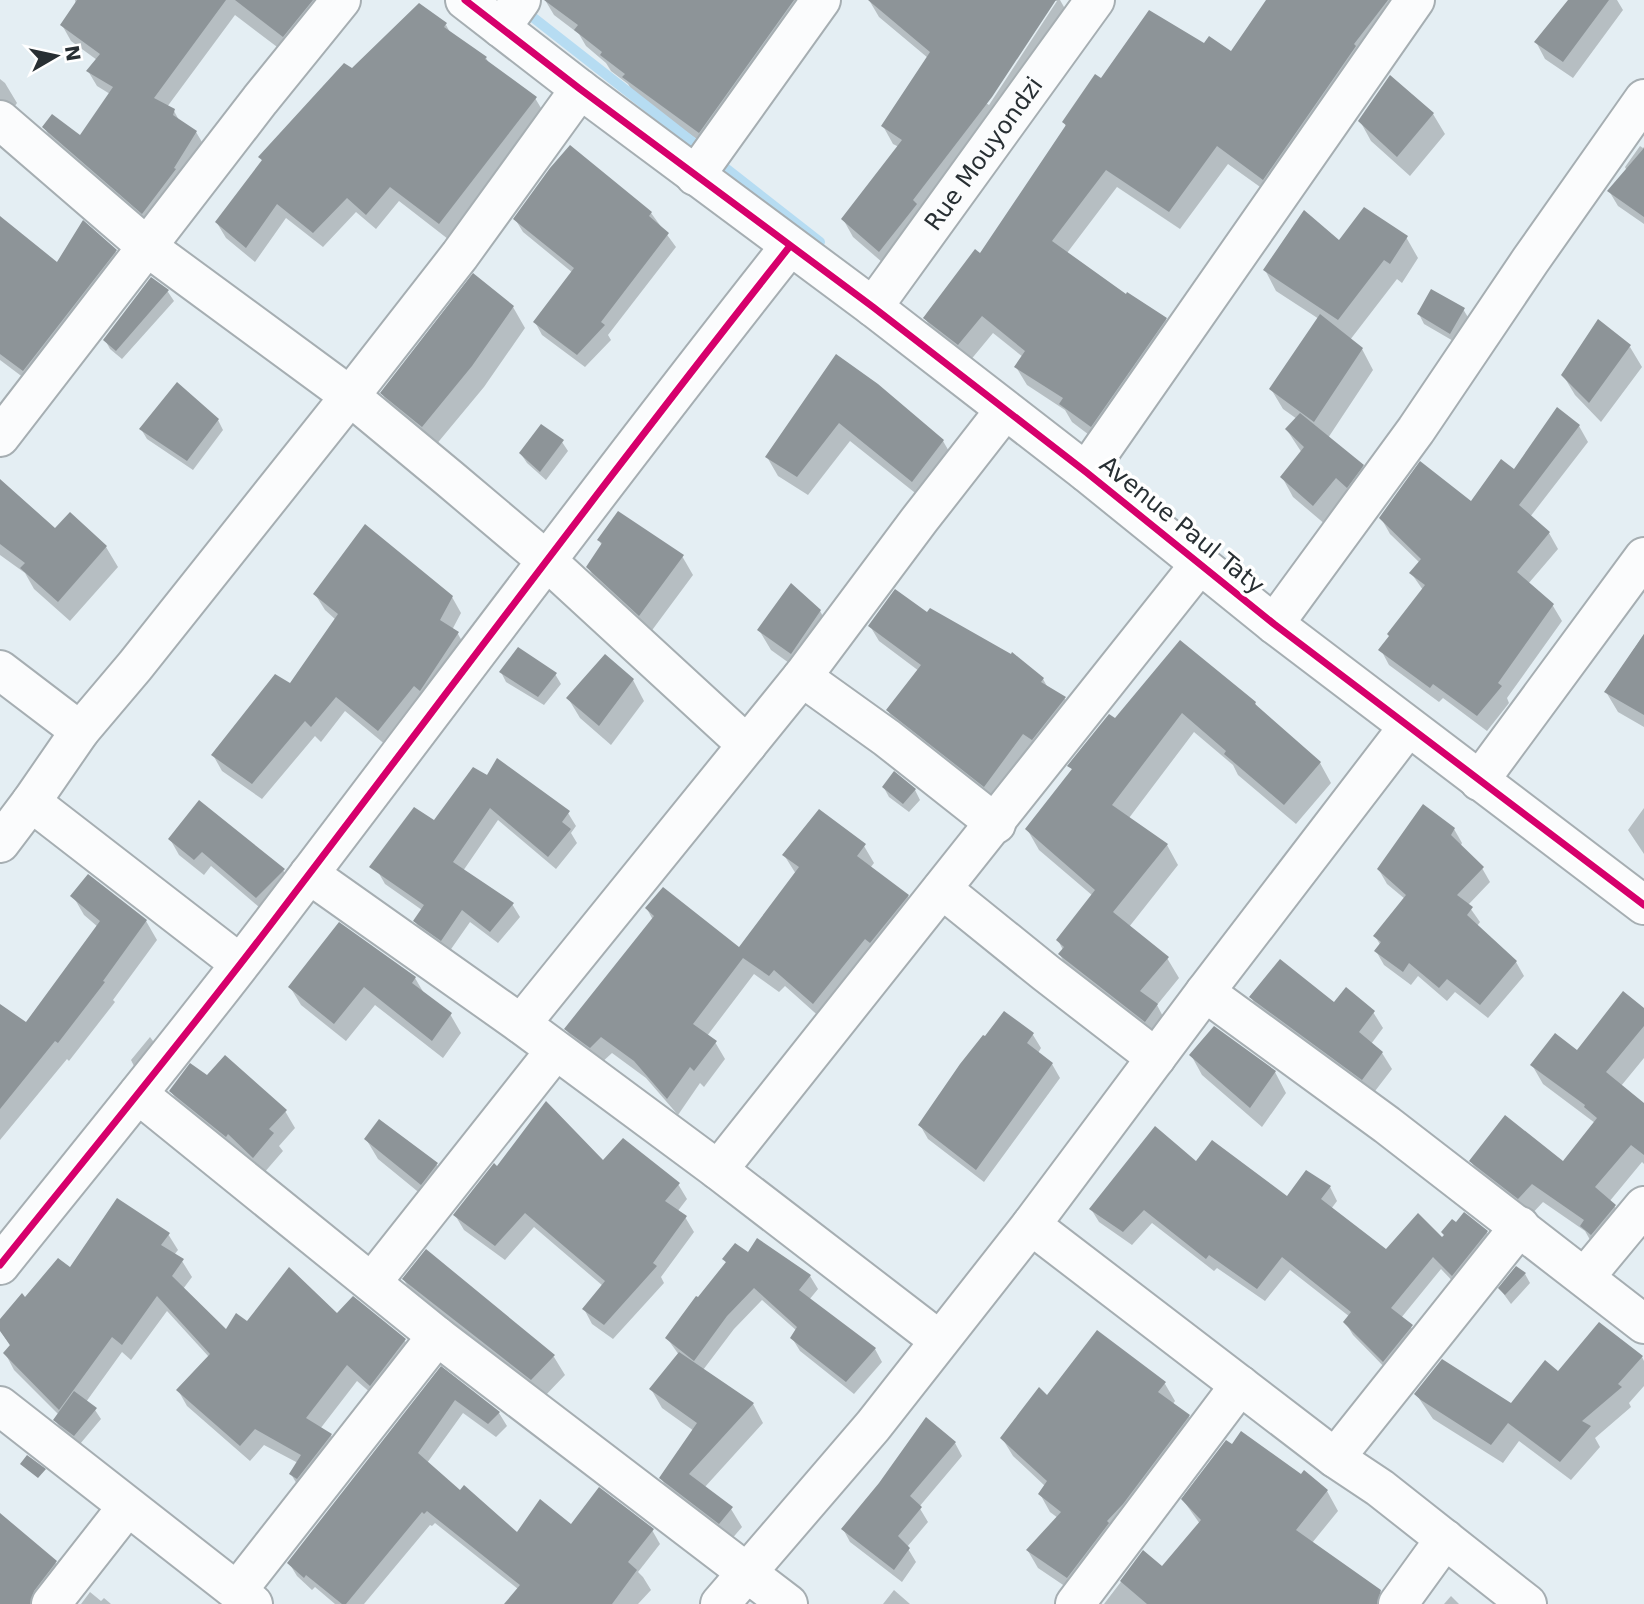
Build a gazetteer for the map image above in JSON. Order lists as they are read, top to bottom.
{
  "streets": {
    "street": ["Rue Mouyondzi", "Avenue Paul Taty"]
  },
  "crossings": [
    ["Rue Mouyondzi", "Avenue Paul Taty"]
  ],
  "north": "right"
}
